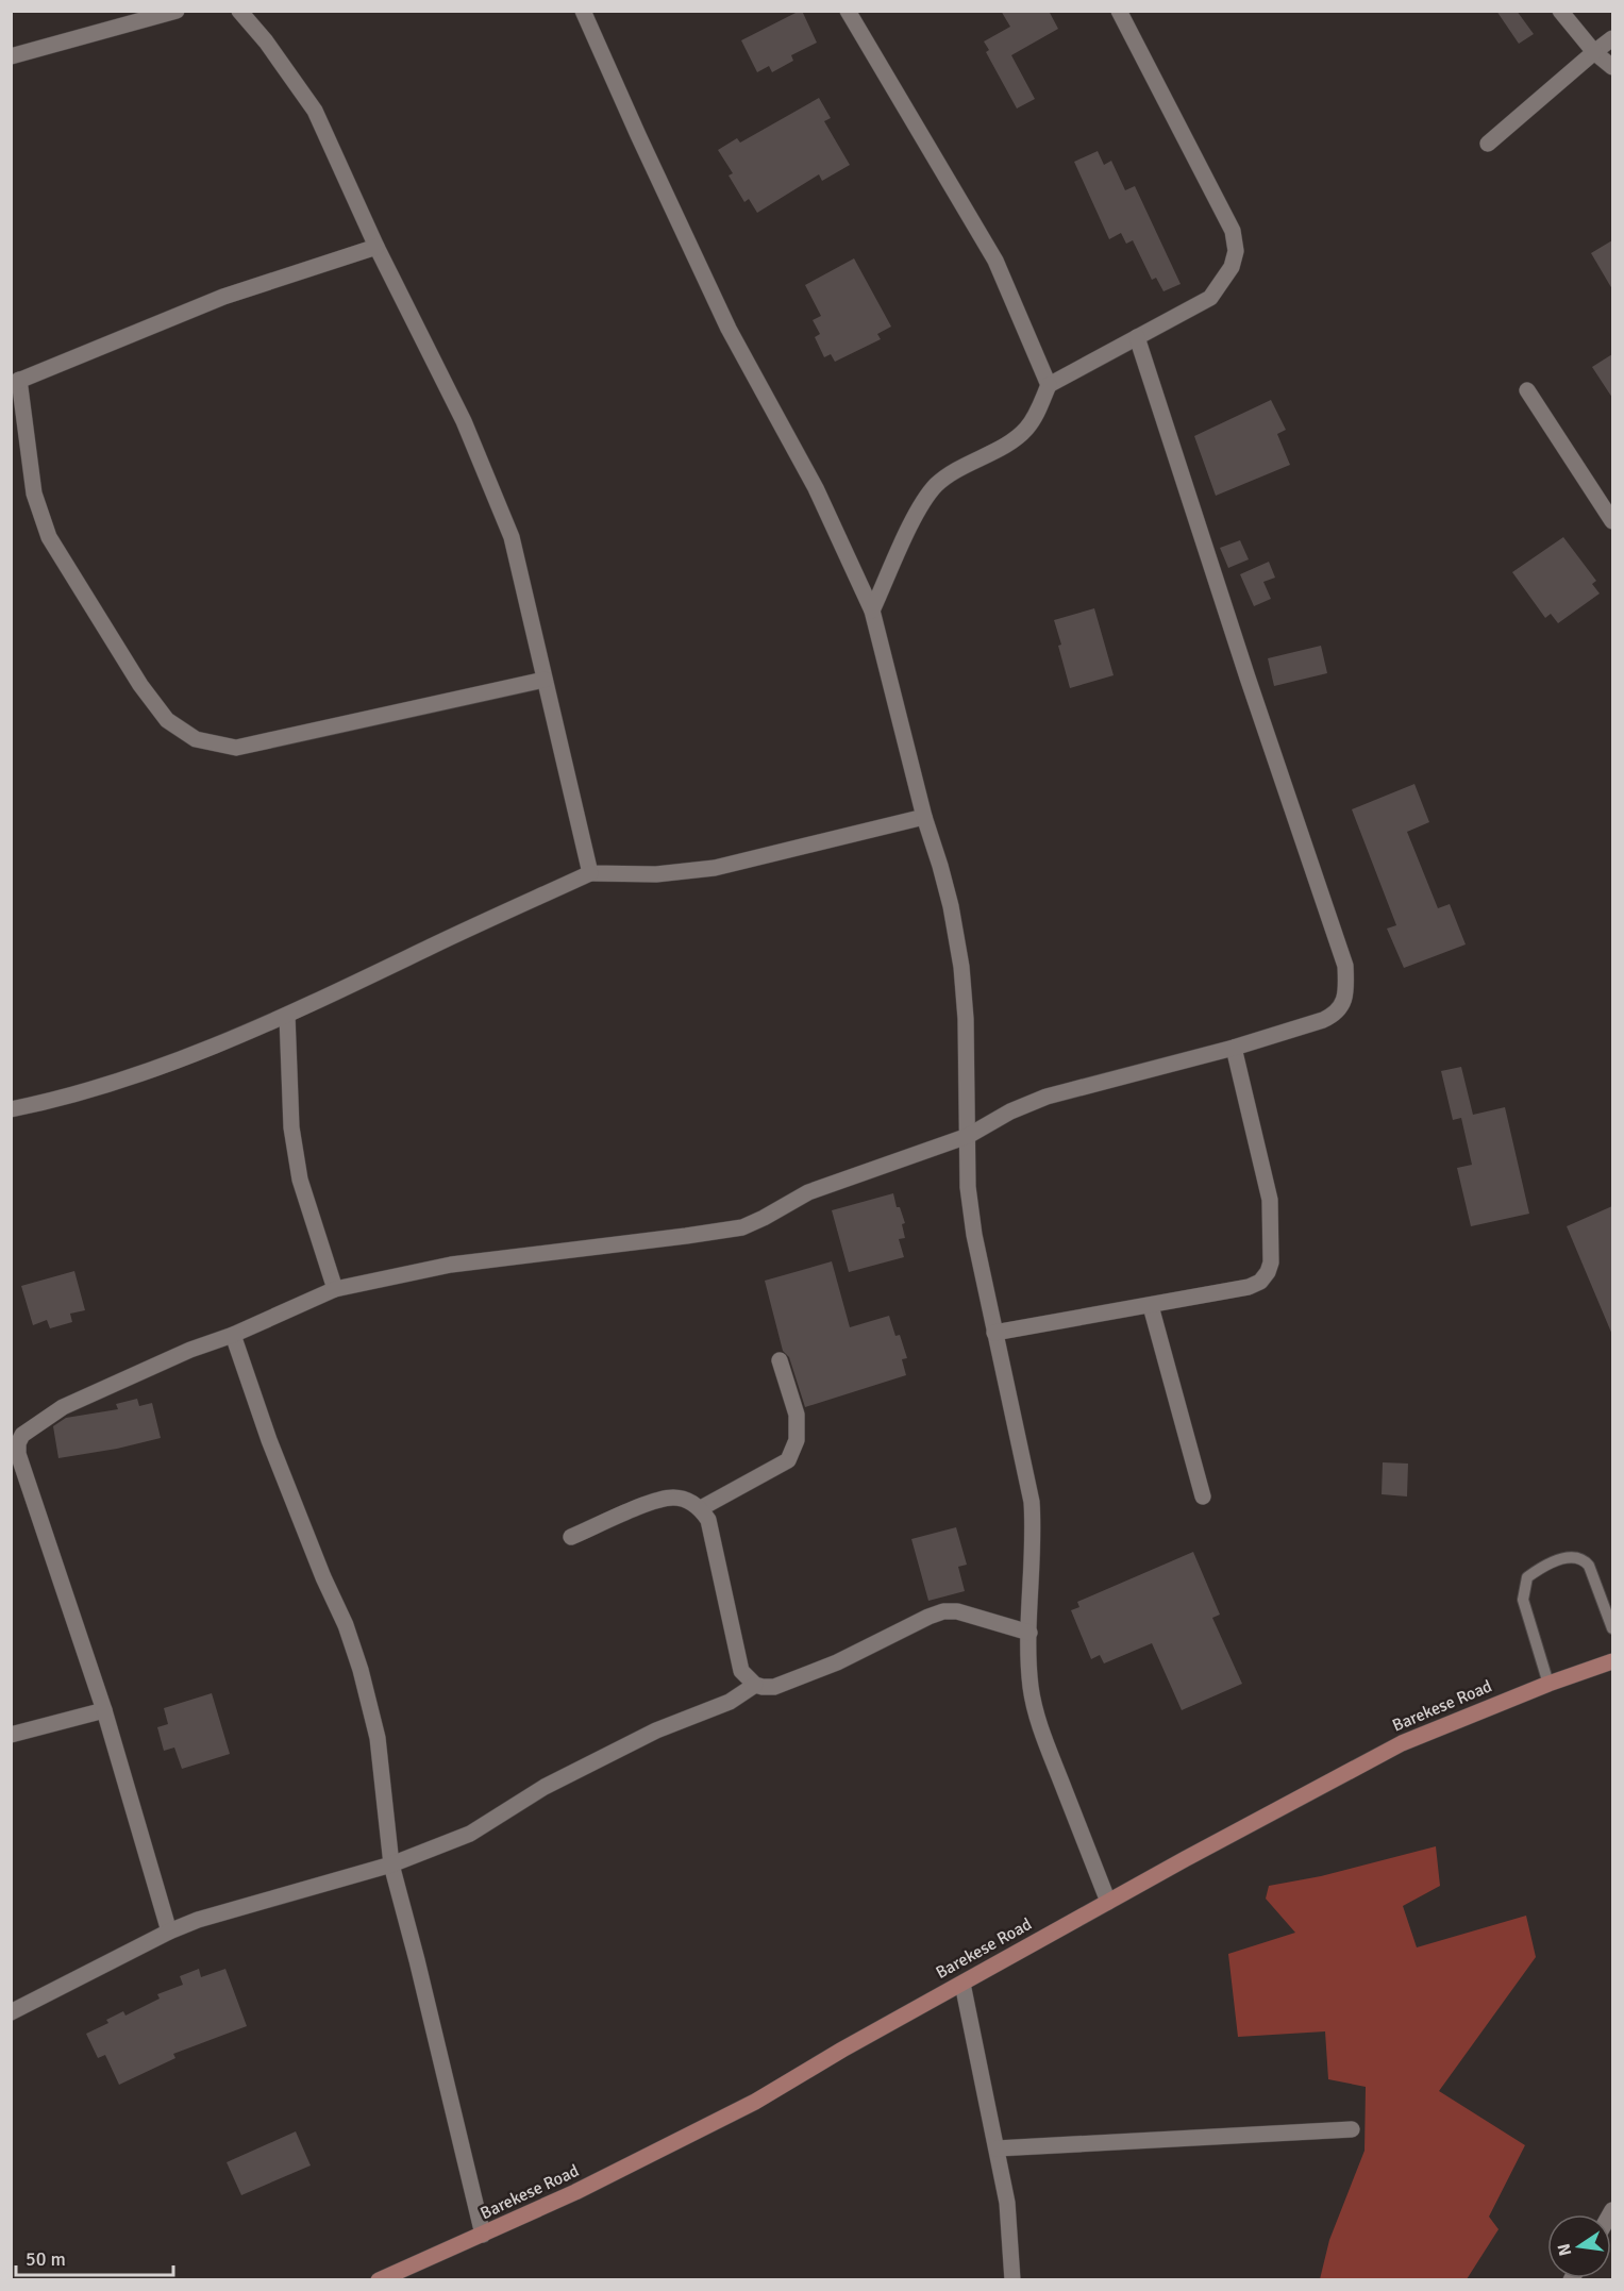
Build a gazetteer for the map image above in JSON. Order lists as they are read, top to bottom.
{
  "streets": {
    "main road": ["Barekese Road"]
  },
  "scale_bar": "50 m",
  "north": "left"
}
